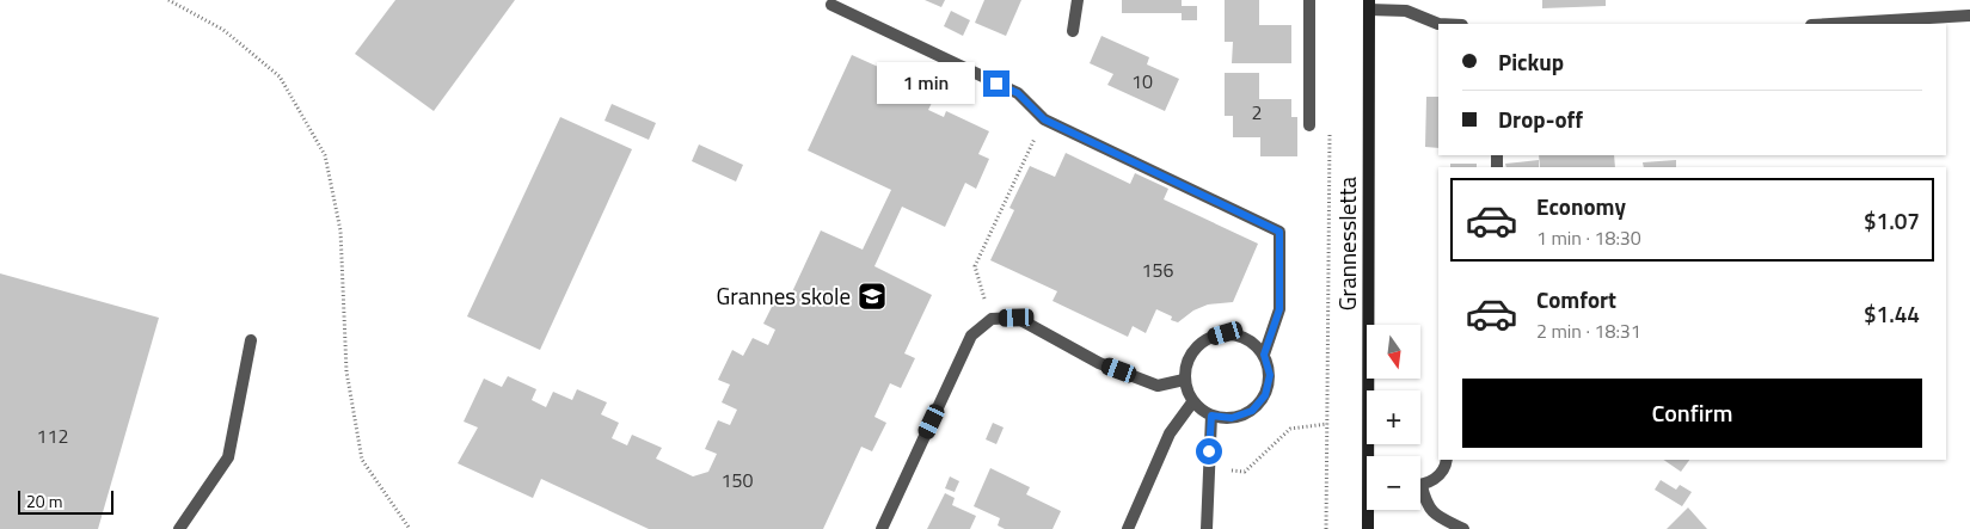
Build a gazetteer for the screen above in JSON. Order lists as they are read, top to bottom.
{
  "streets": {
    "main road": ["Grannessletta"]
  },
  "places": {
    "school or university": ["Grannes skole"]
  },
  "house_numbers": [
    "10",
    "2",
    "156",
    "112",
    "150"
  ],
  "scale_bar": "20 m",
  "north": "bottom",
  "page": {
    "banner": ["Pickup", "Drop-off"],
    "bubble": "1 min",
    "list": [
      {
        "name": "Economy",
        "note": "1 min · 18:30",
        "value": "$1.07"
      },
      {
        "name": "Comfort",
        "note": "2 min · 18:31",
        "value": "$1.44"
      }
    ],
    "map_buttons": ["+", "−"],
    "buttons": "Confirm",
    "scale": "20 m"
  }
}
